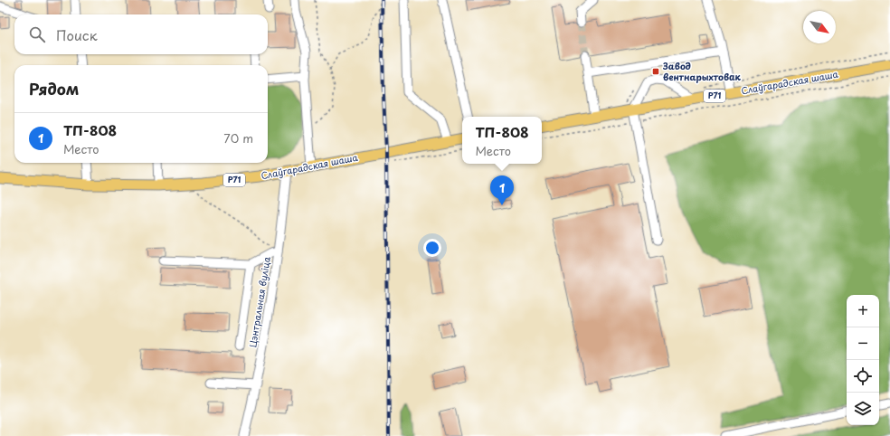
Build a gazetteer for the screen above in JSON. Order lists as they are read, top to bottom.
{
  "streets": {
    "main road": ["Слаўгарадская шаша", "Р71"],
    "street": ["Цэнтральная вуліца"]
  },
  "crossings": [
    ["Слаўгарадская шаша", "Цэнтральная вуліца"]
  ],
  "places": {
    "transit": ["Завод вентнарыхтовак"]
  },
  "north": "bottom right",
  "page": {
    "search": "Поиск",
    "heading": "Рядом",
    "list": [
      {
        "mark": "1",
        "name": "ТП-808",
        "note": "Место",
        "value": "70 m"
      }
    ],
    "popup": ["ТП-808", "Место"],
    "pins": "1",
    "map_buttons": ["+", "−"]
  }
}
